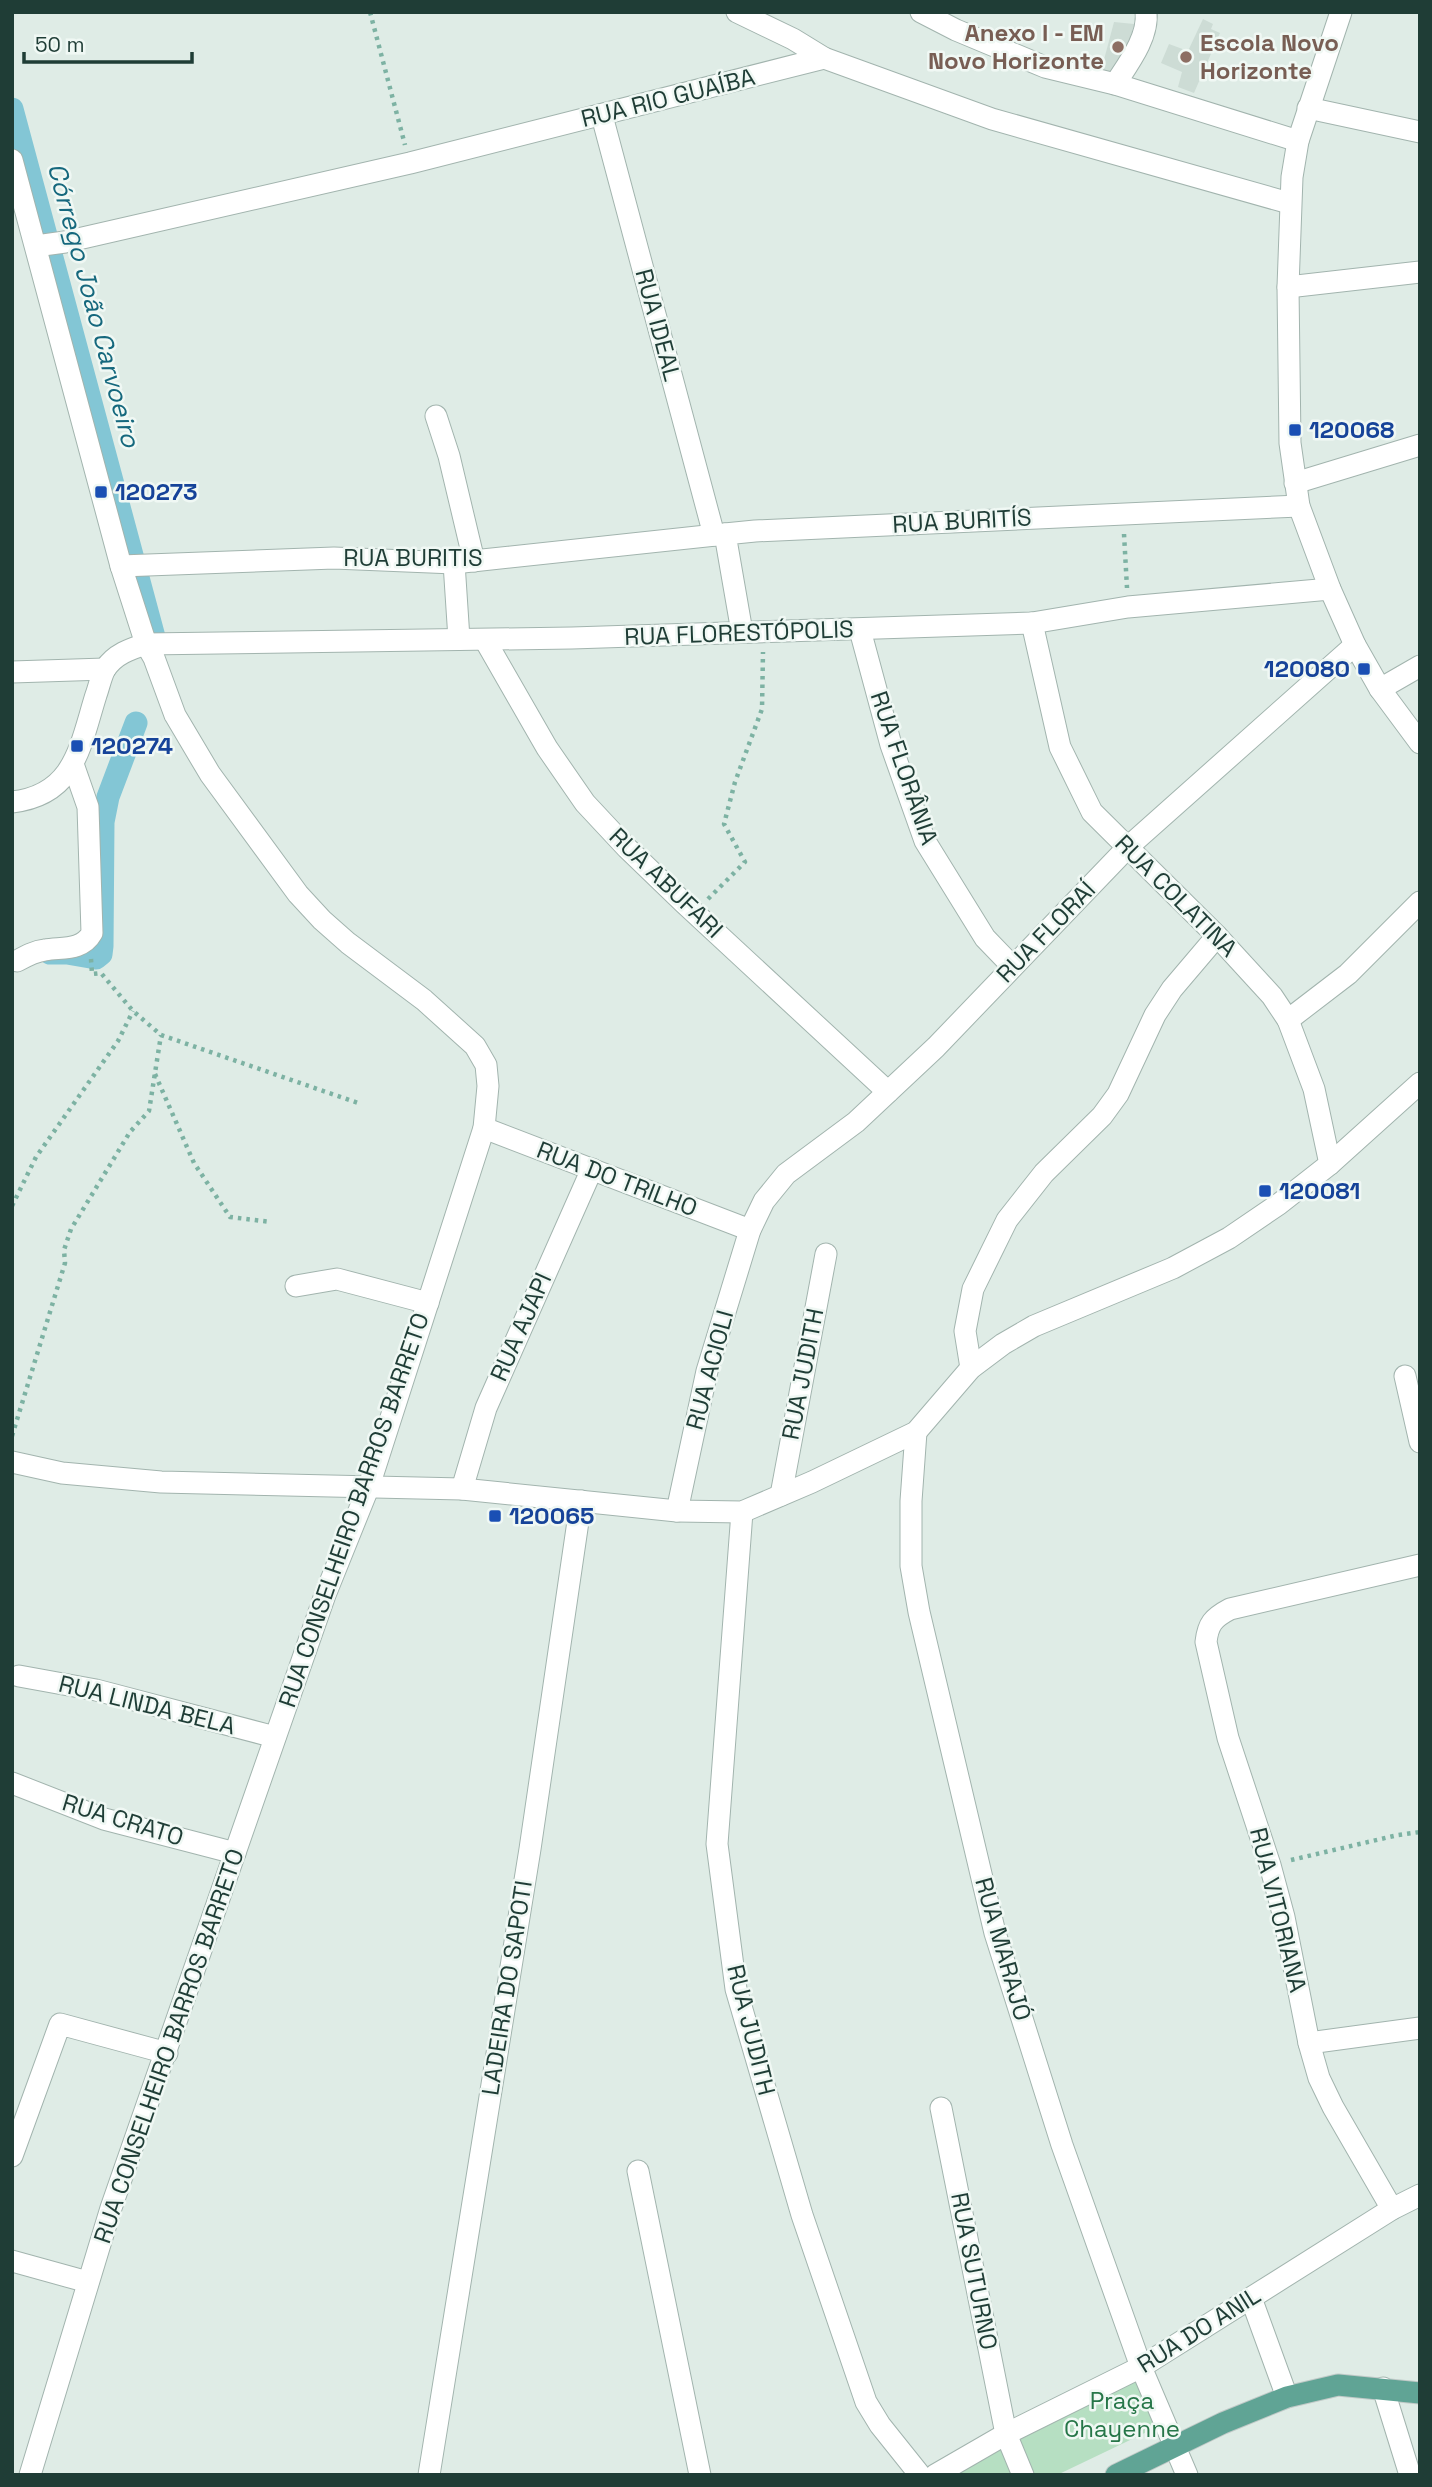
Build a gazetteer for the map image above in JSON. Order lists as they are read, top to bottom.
{
  "streets": {
    "street": [
      "RUA RIO GUAÍBA",
      "RUA IDEAL",
      "RUA BURITÍS",
      "RUA BURITIS",
      "RUA FLORESTÓPOLIS",
      "RUA FLORÂNIA",
      "RUA ABUFARI",
      "RUA COLATINA",
      "RUA FLORAÍ",
      "RUA DO TRILHO",
      "RUA AJAPI",
      "RUA ACIOLI",
      "RUA JUDITH",
      "RUA CONSELHEIRO BARROS BARRETO",
      "RUA LINDA BELA",
      "RUA CRATO",
      "RUA VITORIANA",
      "RUA MARAJÓ",
      "LADEIRA DO SAPOTI",
      "RUA SUTURNO",
      "RUA DO ANIL"
    ]
  },
  "crossings": [
    ["RUA RIO GUAÍBA", "RUA IDEAL"],
    ["RUA RIO GUAÍBA", "RUA CONSELHEIRO BARROS BARRETO"],
    ["RUA IDEAL", "RUA BURITÍS"],
    ["RUA IDEAL", "RUA BURITIS"],
    ["RUA BURITÍS", "RUA BURITIS"],
    ["RUA BURITIS", "RUA CONSELHEIRO BARROS BARRETO"],
    ["RUA FLORESTÓPOLIS", "RUA FLORÂNIA"],
    ["RUA FLORESTÓPOLIS", "RUA ABUFARI"],
    ["RUA FLORESTÓPOLIS", "RUA COLATINA"],
    ["RUA FLORESTÓPOLIS", "RUA CONSELHEIRO BARROS BARRETO"],
    ["RUA FLORÂNIA", "RUA FLORAÍ"],
    ["RUA ABUFARI", "RUA FLORAÍ"],
    ["RUA COLATINA", "RUA FLORAÍ"],
    ["RUA FLORAÍ", "RUA DO TRILHO"],
    ["RUA FLORAÍ", "RUA ACIOLI"],
    ["RUA DO TRILHO", "RUA AJAPI"],
    ["RUA DO TRILHO", "RUA ACIOLI"],
    ["RUA DO TRILHO", "RUA CONSELHEIRO BARROS BARRETO"],
    ["RUA CONSELHEIRO BARROS BARRETO", "RUA LINDA BELA"],
    ["RUA CONSELHEIRO BARROS BARRETO", "RUA CRATO"],
    ["RUA VITORIANA", "RUA DO ANIL"],
    ["RUA MARAJÓ", "RUA DO ANIL"],
    ["RUA SUTURNO", "RUA DO ANIL"]
  ],
  "water": ["Córrego João Carvoeiro"],
  "parks": ["Praça Chayenne"],
  "places": {
    "other": ["Anexo I - EM Novo Horizonte", "Escola Novo Horizonte"],
    "transit": [
      "120068",
      "120273",
      "120080",
      "120274",
      "120081",
      "120065"
    ]
  },
  "scale_bar": "50 m"
}
